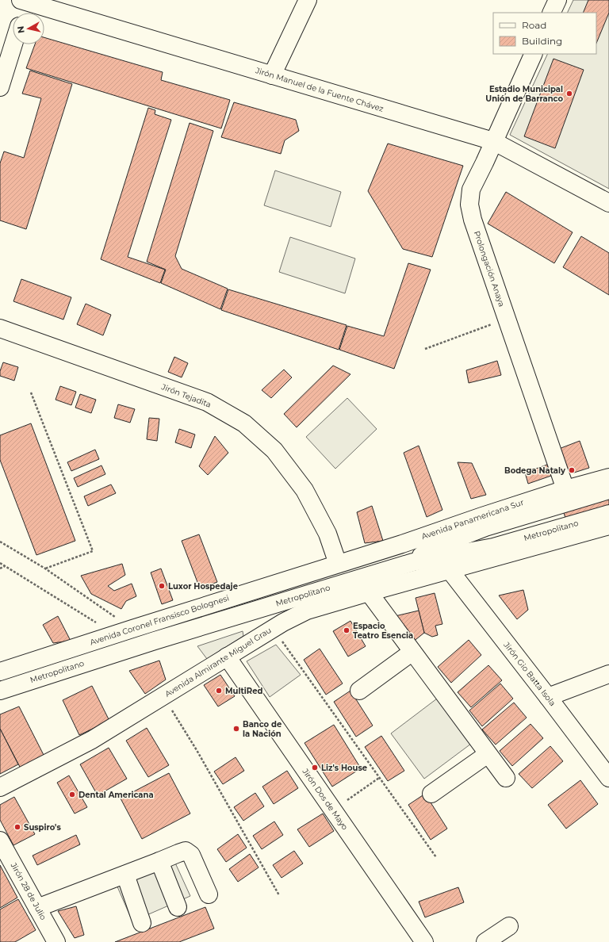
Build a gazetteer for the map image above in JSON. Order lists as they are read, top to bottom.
{
  "streets": {
    "street": [
      "Jirón Manuel de la Fuente Chávez",
      "Prolongación Anaya",
      "Jirón Tejadita",
      "Avenida Panamericana Sur",
      "Metropolitano",
      "Avenida Coronel Fransisco Bolognesi",
      "Avenida Almirante Miguel Grau",
      "Jirón Gio Batta Isola",
      "Jirón Dos de Mayo",
      "Jirón 28 de Julio"
    ]
  },
  "crossings": [
    ["Jirón Manuel de la Fuente Chávez", "Prolongación Anaya"],
    ["Prolongación Anaya", "Avenida Panamericana Sur"],
    ["Jirón Tejadita", "Avenida Panamericana Sur"],
    ["Jirón Tejadita", "Avenida Coronel Fransisco Bolognesi"],
    ["Avenida Panamericana Sur", "Avenida Coronel Fransisco Bolognesi"],
    ["Avenida Almirante Miguel Grau", "Jirón Gio Batta Isola"],
    ["Avenida Almirante Miguel Grau", "Jirón Dos de Mayo"]
  ],
  "places": [
    "Estadio Municipal Unión de Barranco",
    "Bodega Nataly",
    "Luxor Hospedaje",
    "Espacio Teatro Esencia",
    "MultiRed",
    "Banco de la Nación",
    "Liz's House",
    "Dental Americana",
    "Suspiro's"
  ],
  "legend": ["Road", "Building"],
  "north": "left"
}
